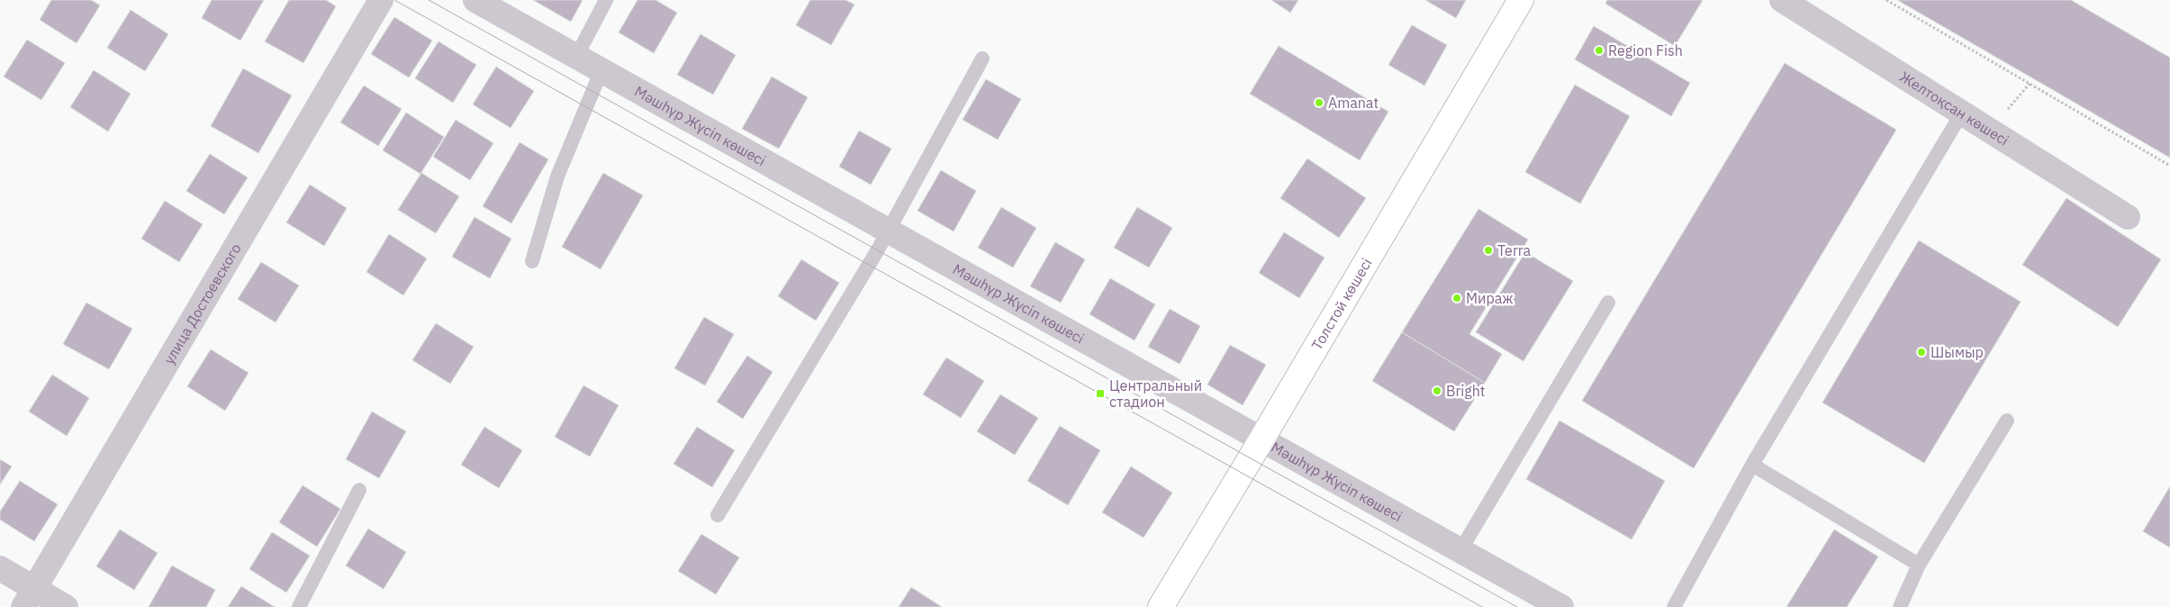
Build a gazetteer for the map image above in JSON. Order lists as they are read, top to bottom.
{
  "streets": {
    "main road": ["Толстой көшесі"],
    "street": ["Желтоқсан көшесі", "Мәшһүр Жүсіп көшесі", "улица Достоевского"]
  },
  "crossings": [
    ["Мәшһүр Жүсіп көшесі", "Толстой көшесі"]
  ],
  "places": {
    "other": [
      "Region Fish",
      "Amanat",
      "Terra",
      "Мираж",
      "Шымыр",
      "Bright"
    ],
    "transit": ["Центральный стадион"]
  }
}
